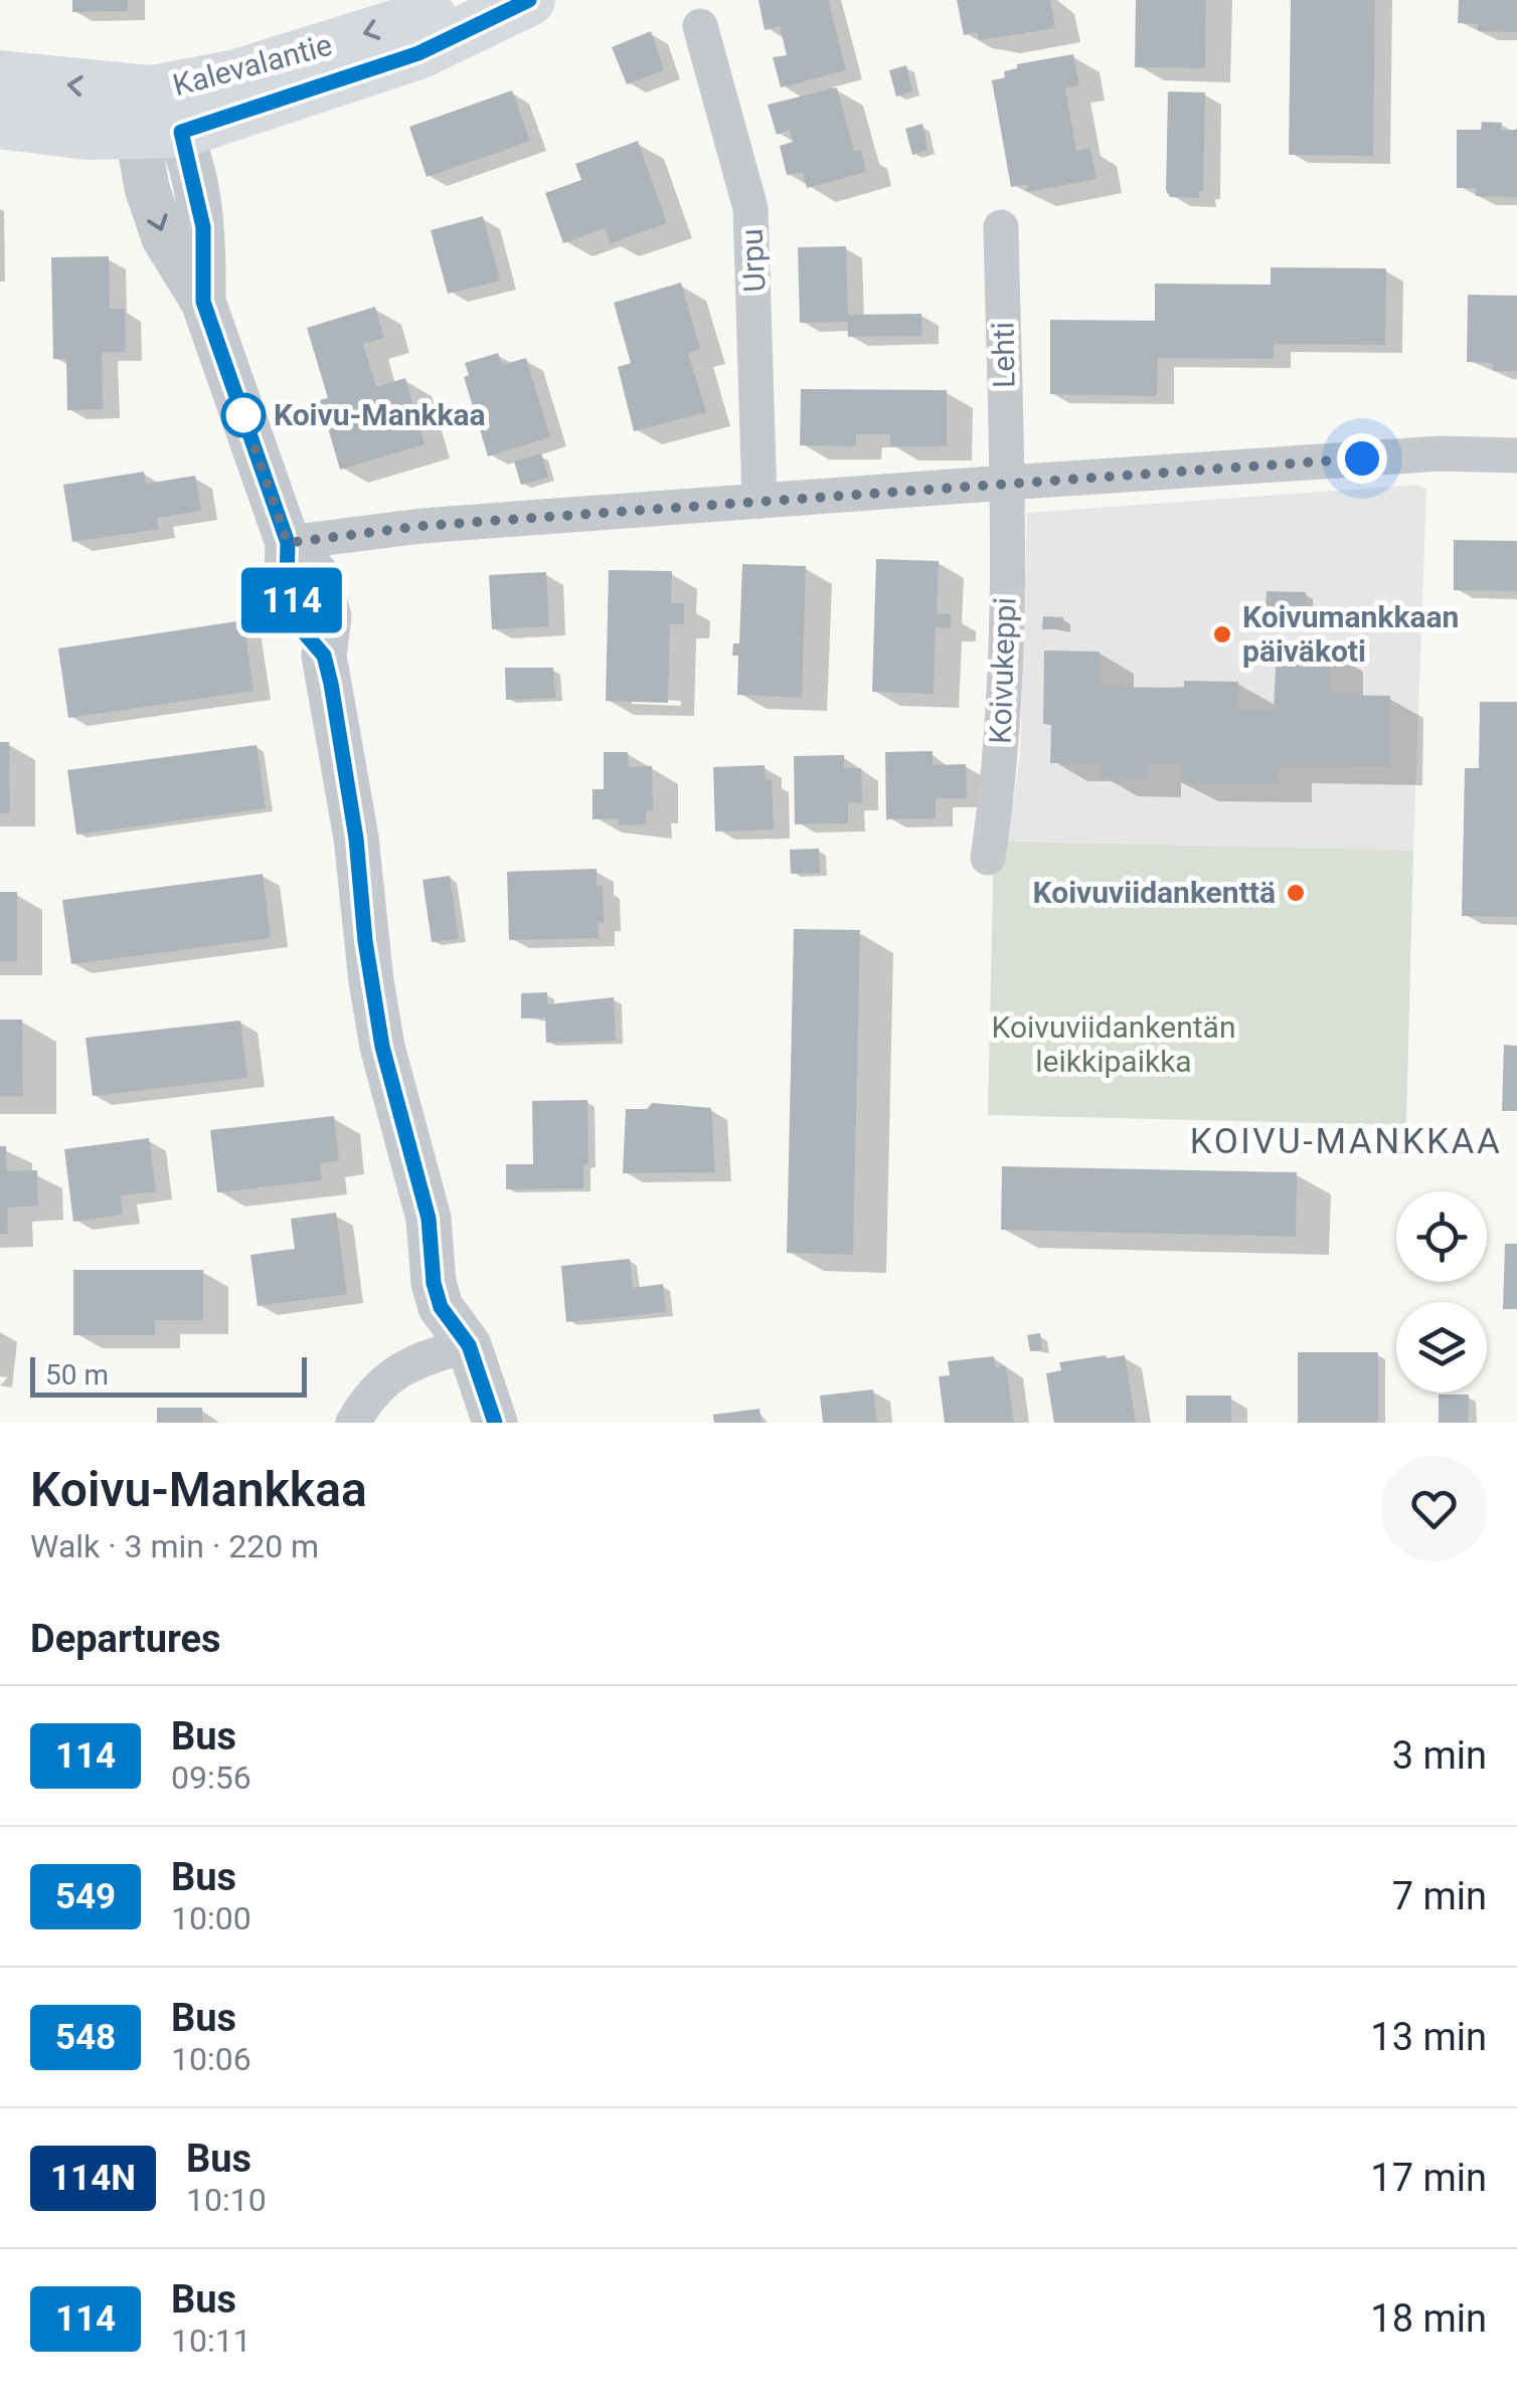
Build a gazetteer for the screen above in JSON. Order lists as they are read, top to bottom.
{
  "streets": {
    "main road": ["Kalevalantie"],
    "street": ["Urpu", "Lehti", "Koivukeppi"]
  },
  "crossings": [
    ["Lehti", "Koivukeppi"]
  ],
  "districts": ["KOIVU-MANKKAA"],
  "parks": ["Koivuviidankentän leikkipaikka"],
  "places": ["Koivu-Mankkaa", "Koivumankkaan päiväkoti", "Koivuviidankenttä"],
  "lines": ["bus line 114"],
  "scale_bar": "50 m",
  "page": {
    "on_map": "114",
    "scale": "50 m",
    "heading": [
      ["Koivu-Mankkaa", "Walk · 3 min · 220 m"],
      "Departures"
    ],
    "list": [
      {
        "mark": "114",
        "name": "Bus",
        "note": "09:56",
        "value": "3 min"
      },
      {
        "mark": "549",
        "name": "Bus",
        "note": "10:00",
        "value": "7 min"
      },
      {
        "mark": "548",
        "name": "Bus",
        "note": "10:06",
        "value": "13 min"
      },
      {
        "mark": "114N",
        "name": "Bus",
        "note": "10:10",
        "value": "17 min"
      },
      {
        "mark": "114",
        "name": "Bus",
        "note": "10:11",
        "value": "18 min"
      }
    ]
  }
}
